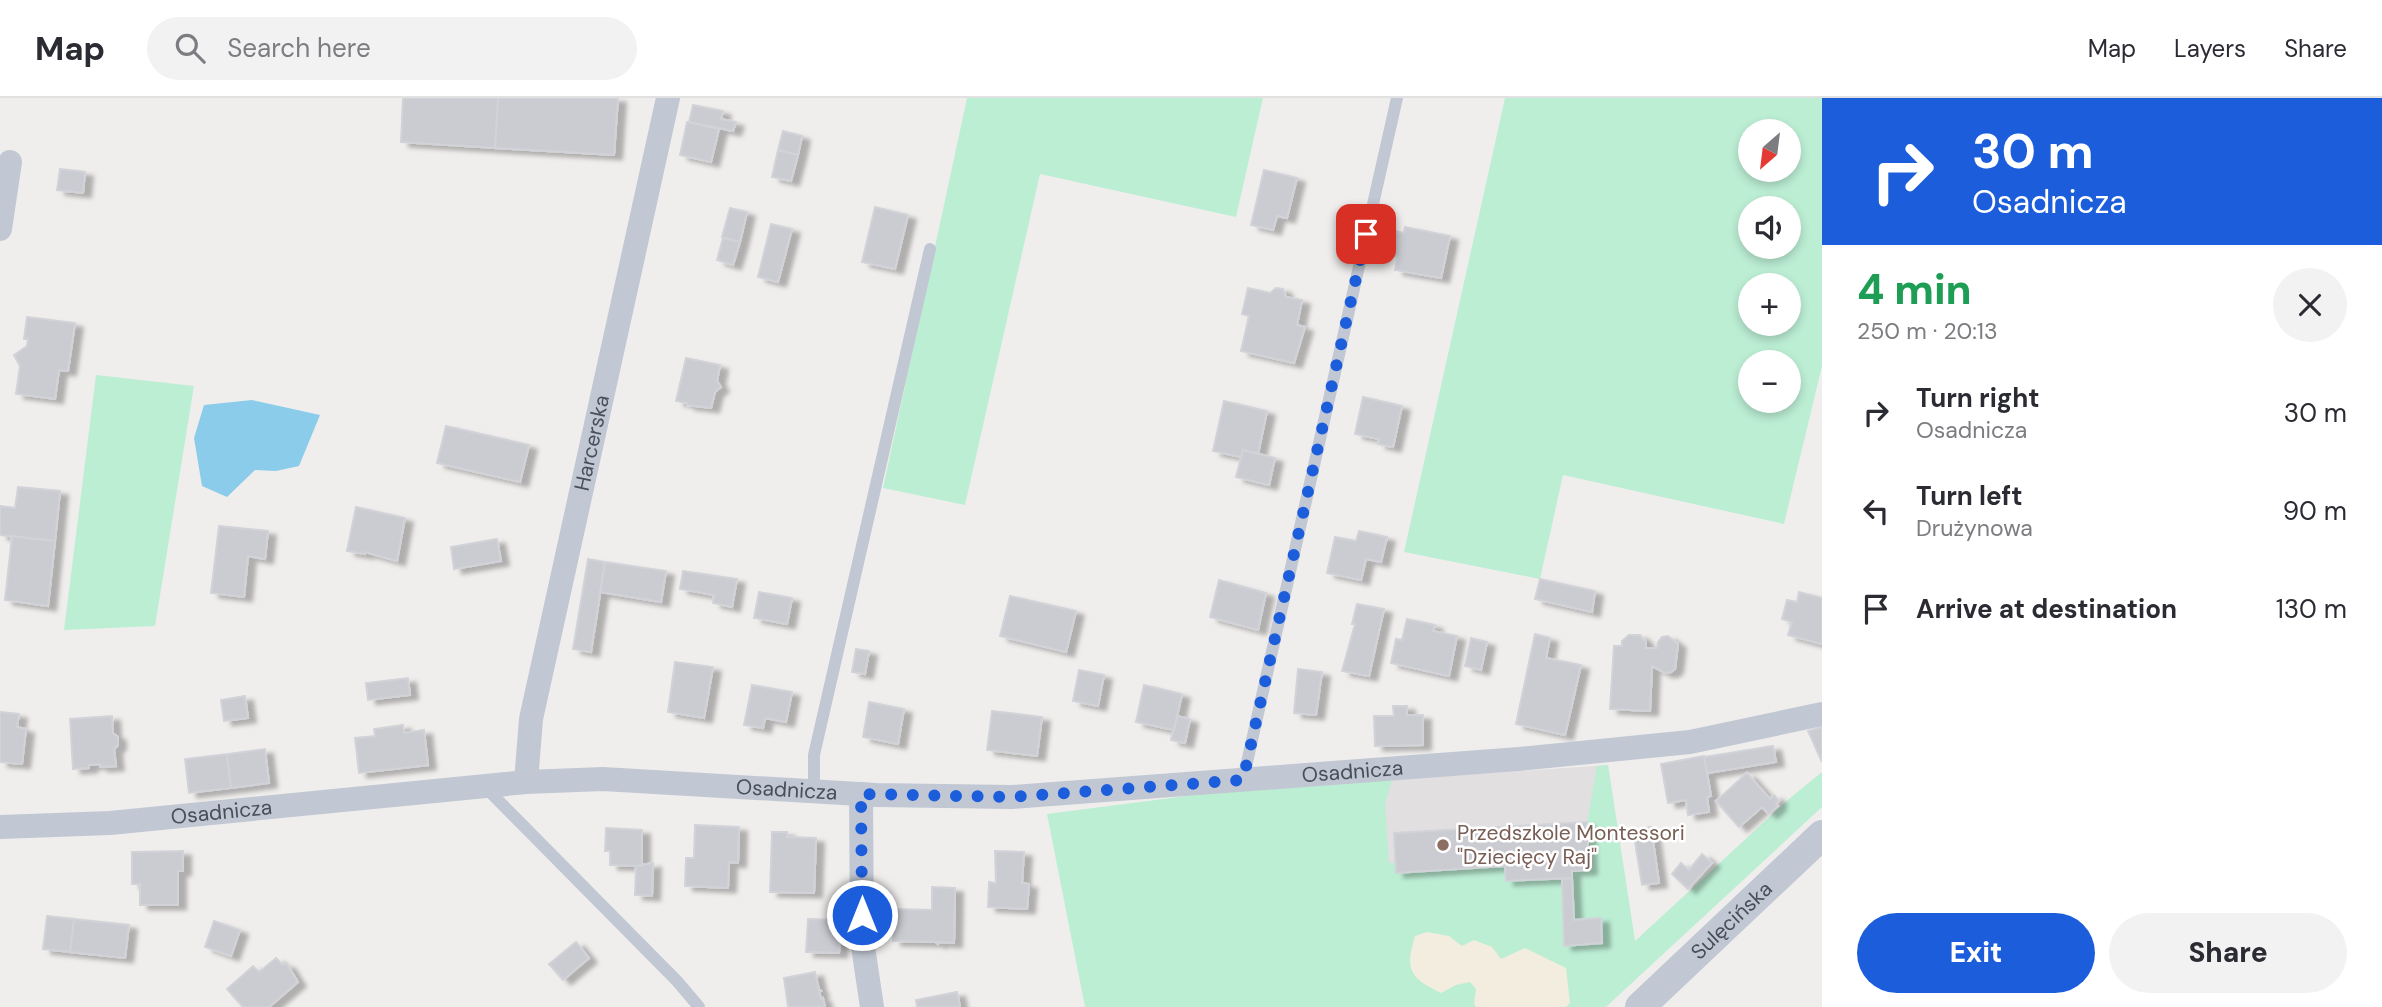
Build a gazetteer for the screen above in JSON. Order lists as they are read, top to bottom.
{
  "streets": {
    "street": ["Harcerska", "Osadnicza", "Sulęcińska"]
  },
  "crossings": [
    ["Harcerska", "Osadnicza"]
  ],
  "places": ["Przedszkole Montessori \"Dziecięcy Raj\""],
  "north": "bottom left",
  "page": {
    "header": "Map",
    "search": "Search here",
    "nav": ["Map", "Layers", "Share"],
    "turn": ["30 m", "Osadnicza"],
    "map_buttons": ["+", "−"],
    "heading": ["4 min", "250 m · 20:13"],
    "list": [
      {
        "name": "Turn right",
        "note": "Osadnicza",
        "value": "30 m"
      },
      {
        "name": "Turn left",
        "note": "Drużynowa",
        "value": "90 m"
      },
      {
        "name": "Arrive at destination",
        "value": "130 m"
      }
    ],
    "buttons": ["Exit", "Share"]
  }
}
